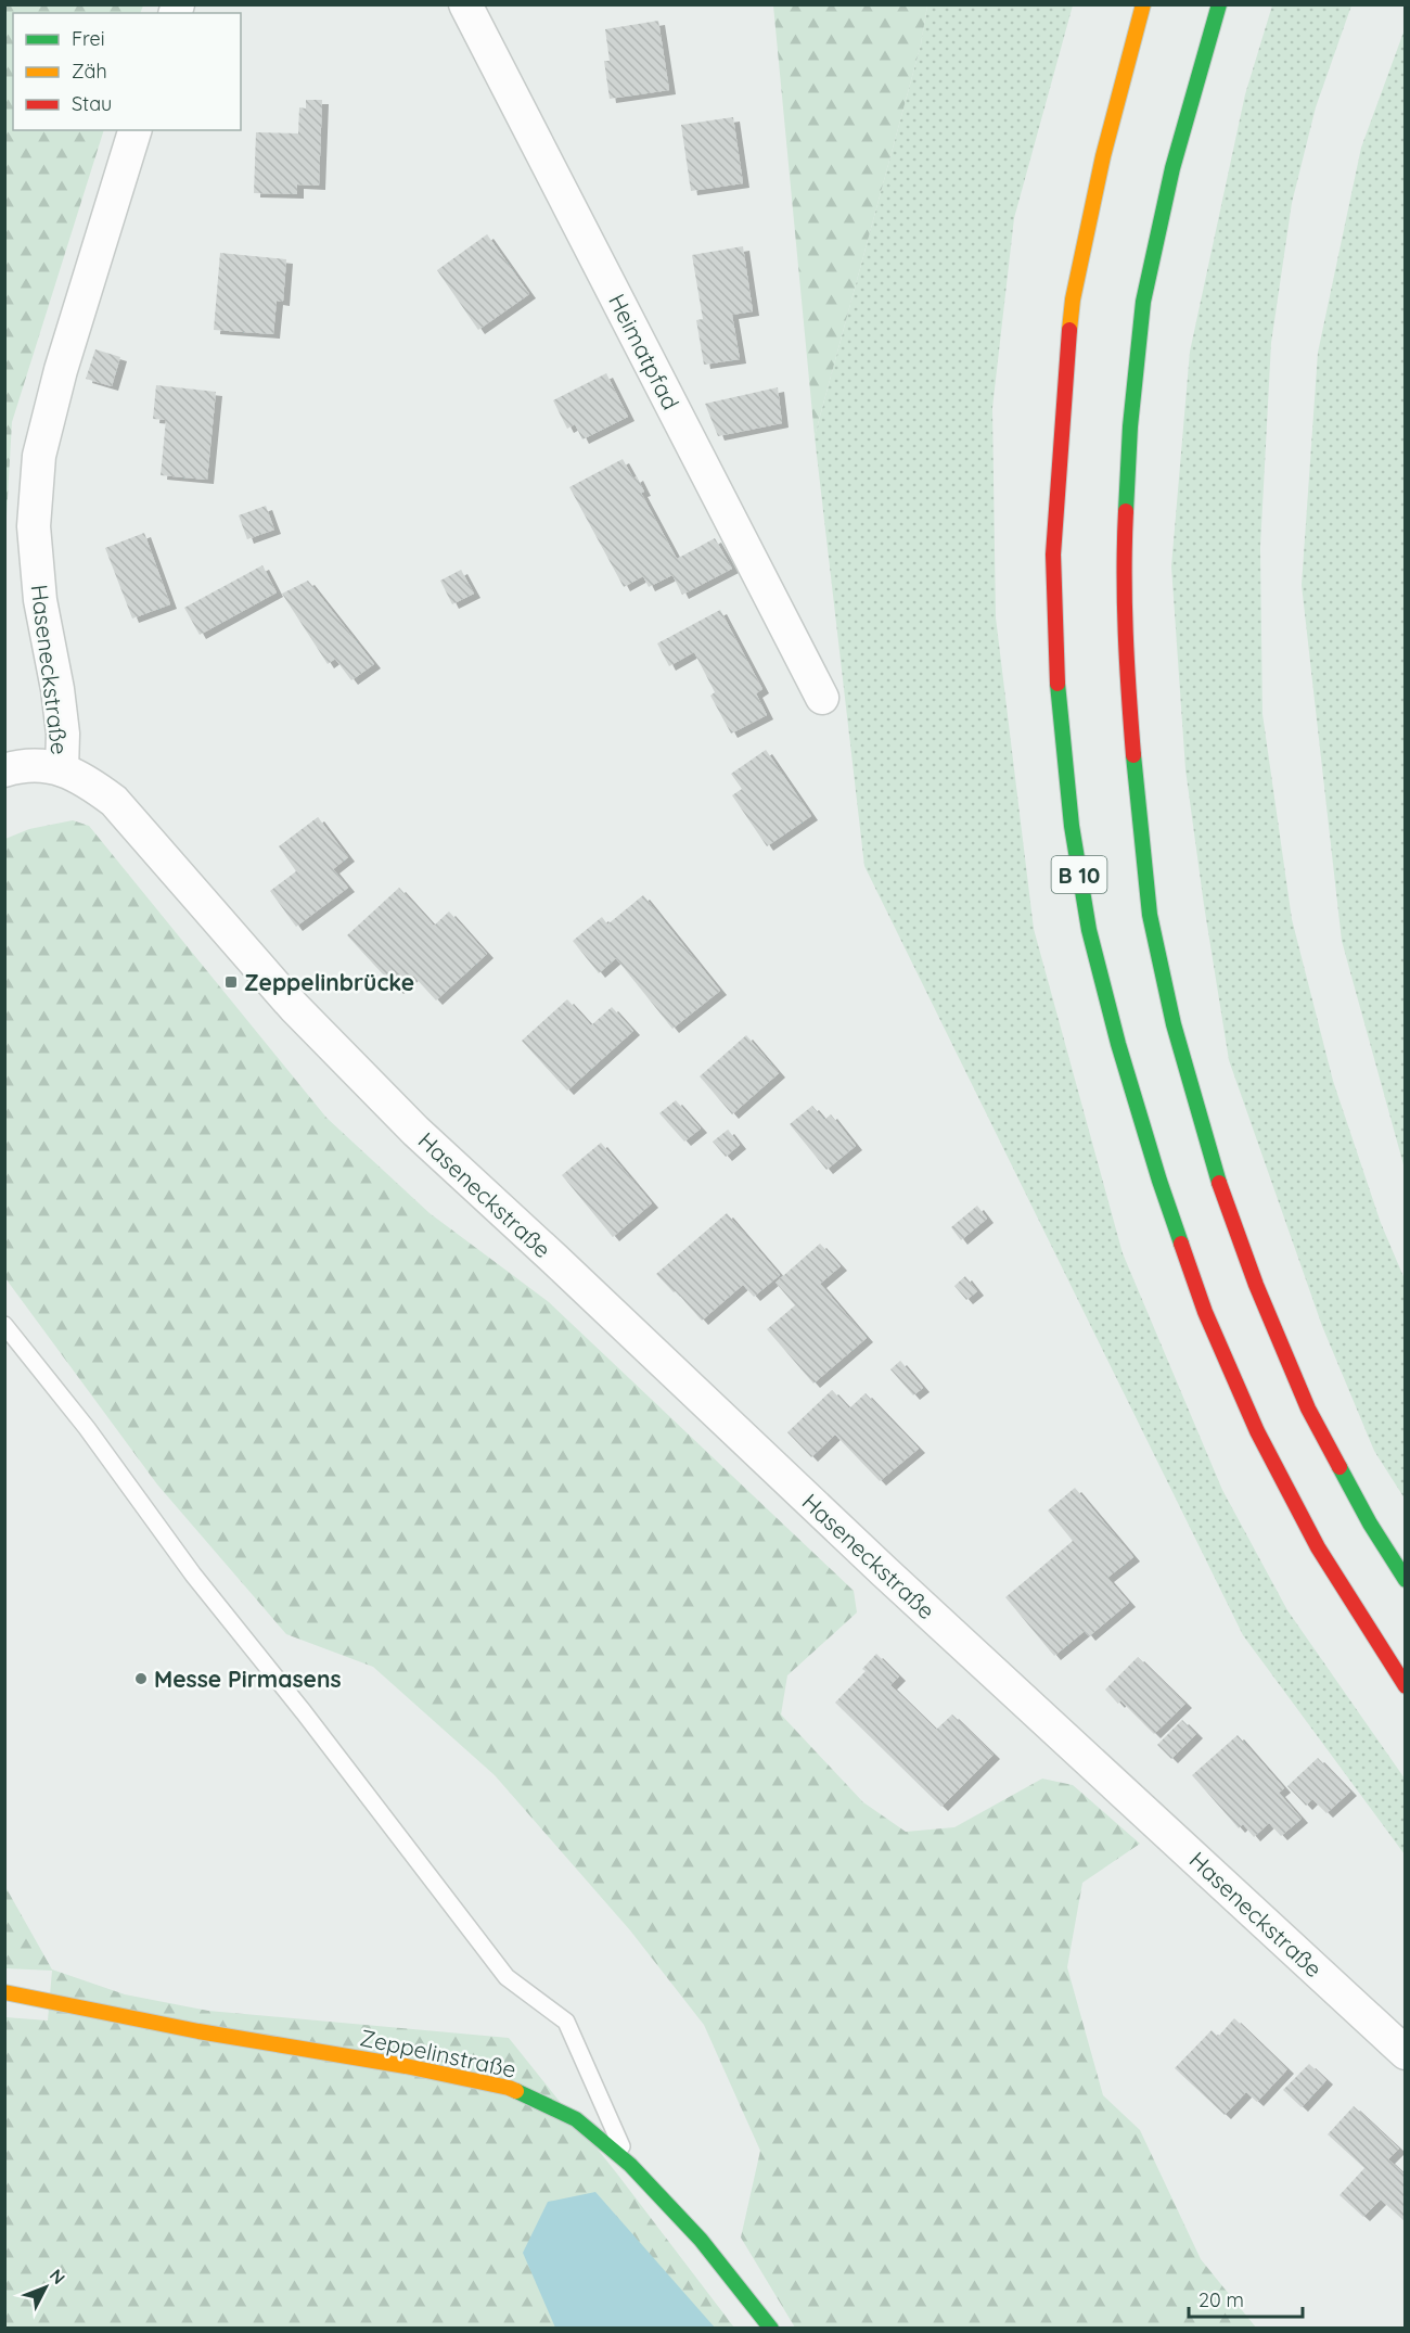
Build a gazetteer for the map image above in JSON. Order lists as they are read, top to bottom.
{
  "streets": {
    "main road": ["B 10", "Zeppelinstraße"],
    "street": ["Heimatpfad", "Haseneckstraße"]
  },
  "places": {
    "transit": ["Zeppelinbrücke"],
    "other": ["Messe Pirmasens"]
  },
  "legend": ["Frei", "Zäh", "Stau"],
  "scale_bar": "20 m",
  "north": "top right"
}
